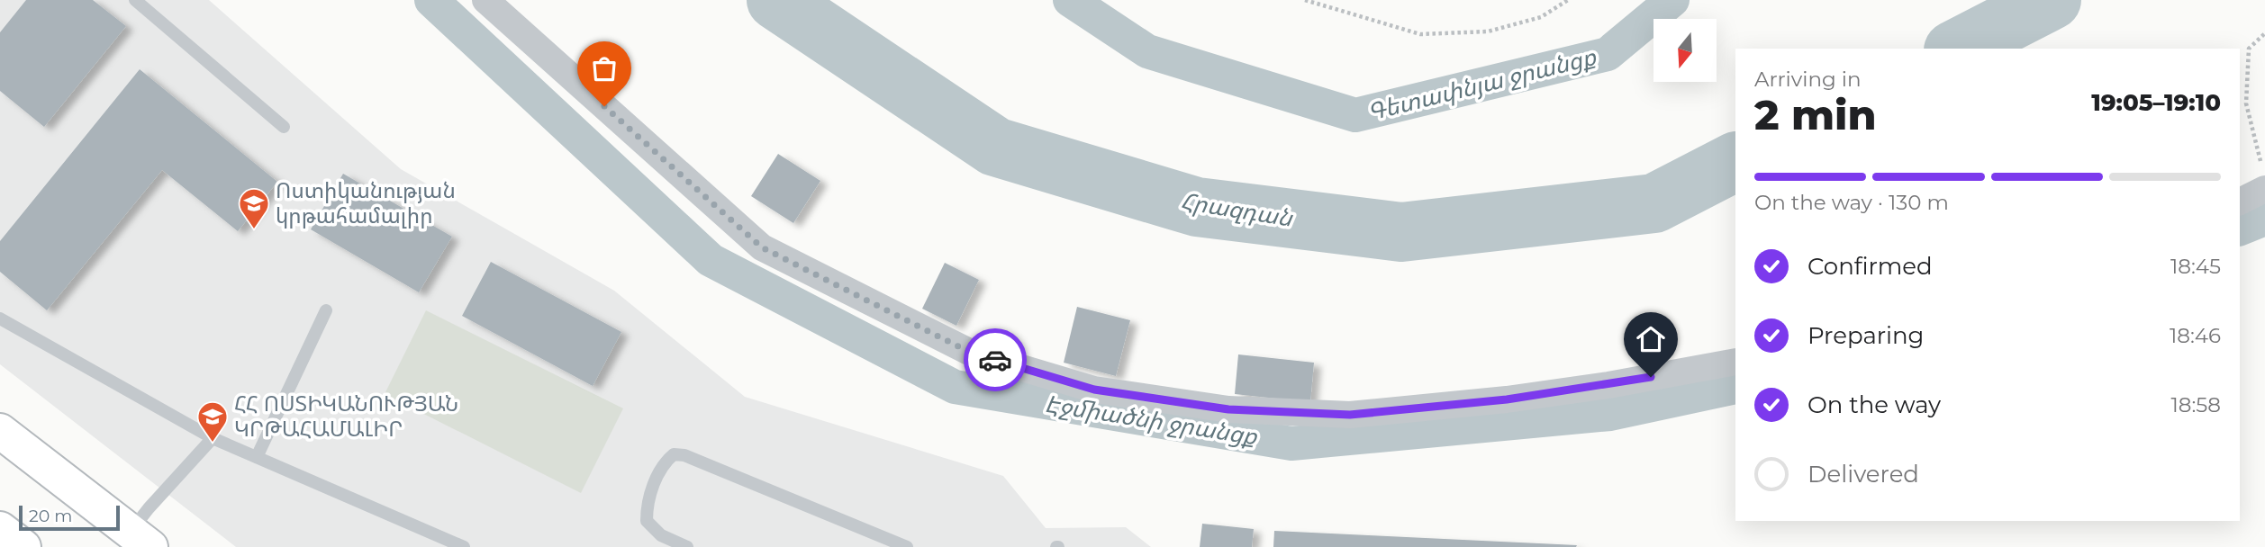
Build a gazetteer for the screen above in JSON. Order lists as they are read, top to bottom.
{
  "water": ["Գետափնյա ջրանցք", "Հրազդան", "Էջմիածնի ջրանցք"],
  "places": {
    "school or university": ["Ոստիկանության կրթահամալիր", "ՀՀ ՈՍՏԻԿԱՆՈՒԹՅԱՆ ԿՐԹԱՀԱՄԱԼԻՐ"]
  },
  "scale_bar": "20 m",
  "north": "bottom",
  "page": {
    "heading": ["2 min", "Arriving in", "19:05–19:10"],
    "bar": "On the way · 130 m",
    "list": [
      ["Confirmed", "18:45"],
      ["Preparing", "18:46"],
      ["On the way", "18:58"],
      "Delivered"
    ],
    "scale": "20 m"
  }
}
